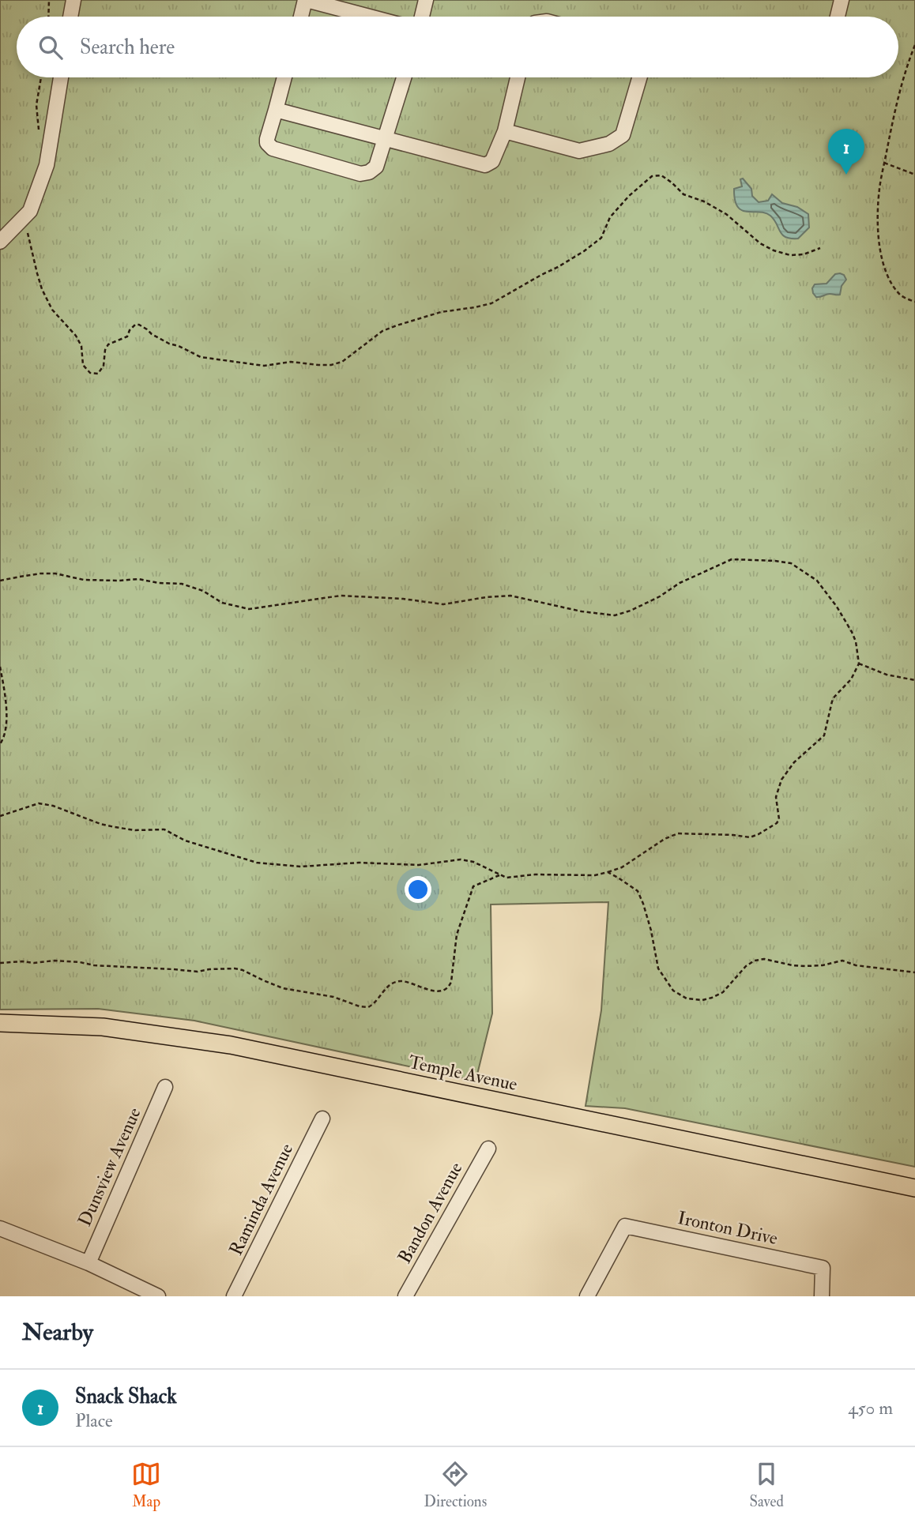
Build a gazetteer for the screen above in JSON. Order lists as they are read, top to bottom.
{
  "streets": {
    "main road": ["Temple Avenue"],
    "street": [
      "Dunsview Avenue",
      "Raminda Avenue",
      "Bandon Avenue",
      "Ironton Drive"
    ]
  },
  "page": {
    "search": "Search here",
    "pins": "1",
    "heading": "Nearby",
    "list": [
      {
        "mark": "1",
        "name": "Snack Shack",
        "note": "Place",
        "value": "450 m"
      }
    ],
    "nav": ["Map", "Directions", "Saved"]
  }
}
